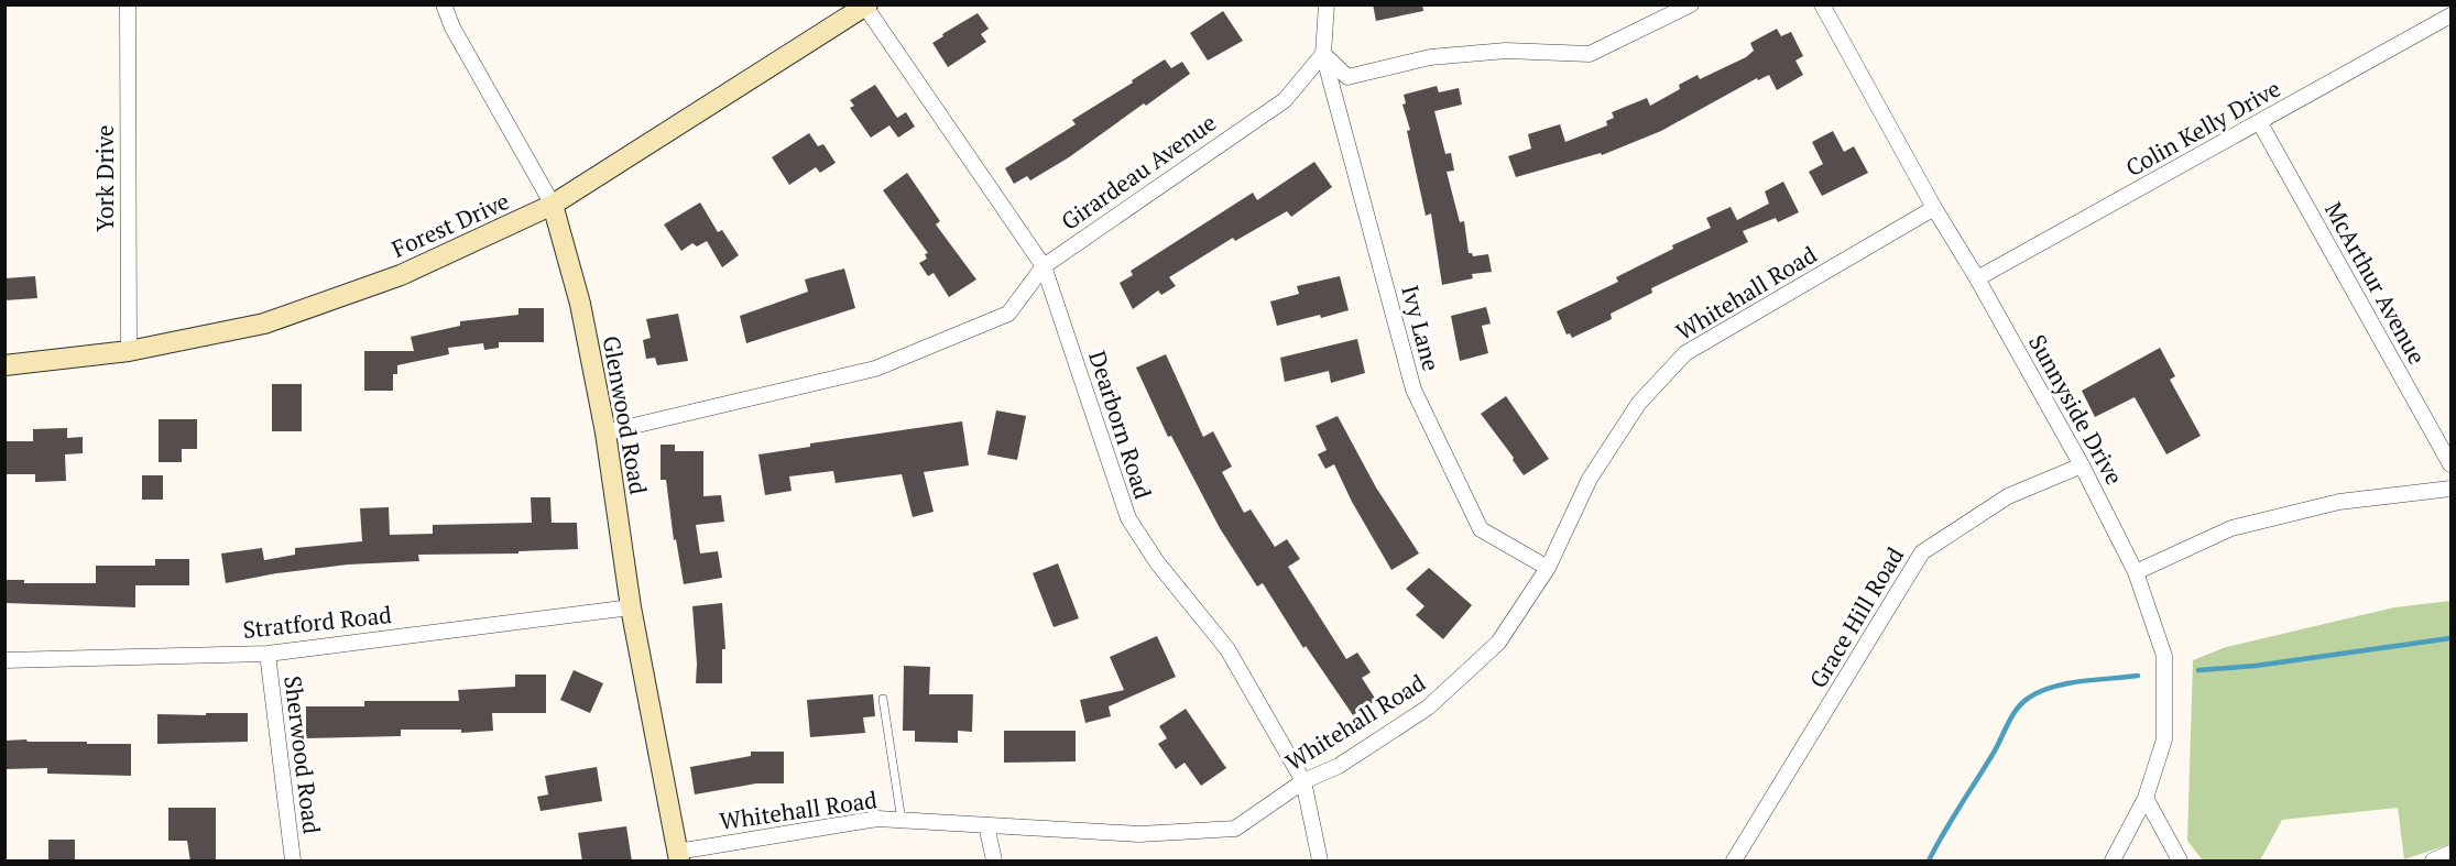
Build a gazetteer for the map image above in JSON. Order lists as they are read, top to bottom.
{
  "streets": {
    "main road": ["Forest Drive", "Glenwood Road"],
    "street": [
      "Colin Kelly Drive",
      "Girardeau Avenue",
      "York Drive",
      "McArthur Avenue",
      "Whitehall Road",
      "Ivy Lane",
      "Sunnyside Drive",
      "Dearborn Road",
      "Grace Hill Road",
      "Stratford Road",
      "Sherwood Road"
    ]
  },
  "crossings": [
    ["Colin Kelly Drive", "McArthur Avenue"],
    ["Colin Kelly Drive", "Sunnyside Drive"],
    ["Girardeau Avenue", "Ivy Lane"],
    ["Girardeau Avenue", "Glenwood Road"],
    ["Girardeau Avenue", "Dearborn Road"],
    ["York Drive", "Forest Drive"],
    ["Forest Drive", "Glenwood Road"],
    ["Forest Drive", "Dearborn Road"],
    ["Whitehall Road", "Ivy Lane"],
    ["Whitehall Road", "Sunnyside Drive"],
    ["Whitehall Road", "Glenwood Road"],
    ["Whitehall Road", "Dearborn Road"],
    ["Sunnyside Drive", "Grace Hill Road"],
    ["Glenwood Road", "Stratford Road"],
    ["Stratford Road", "Sherwood Road"]
  ]
}
